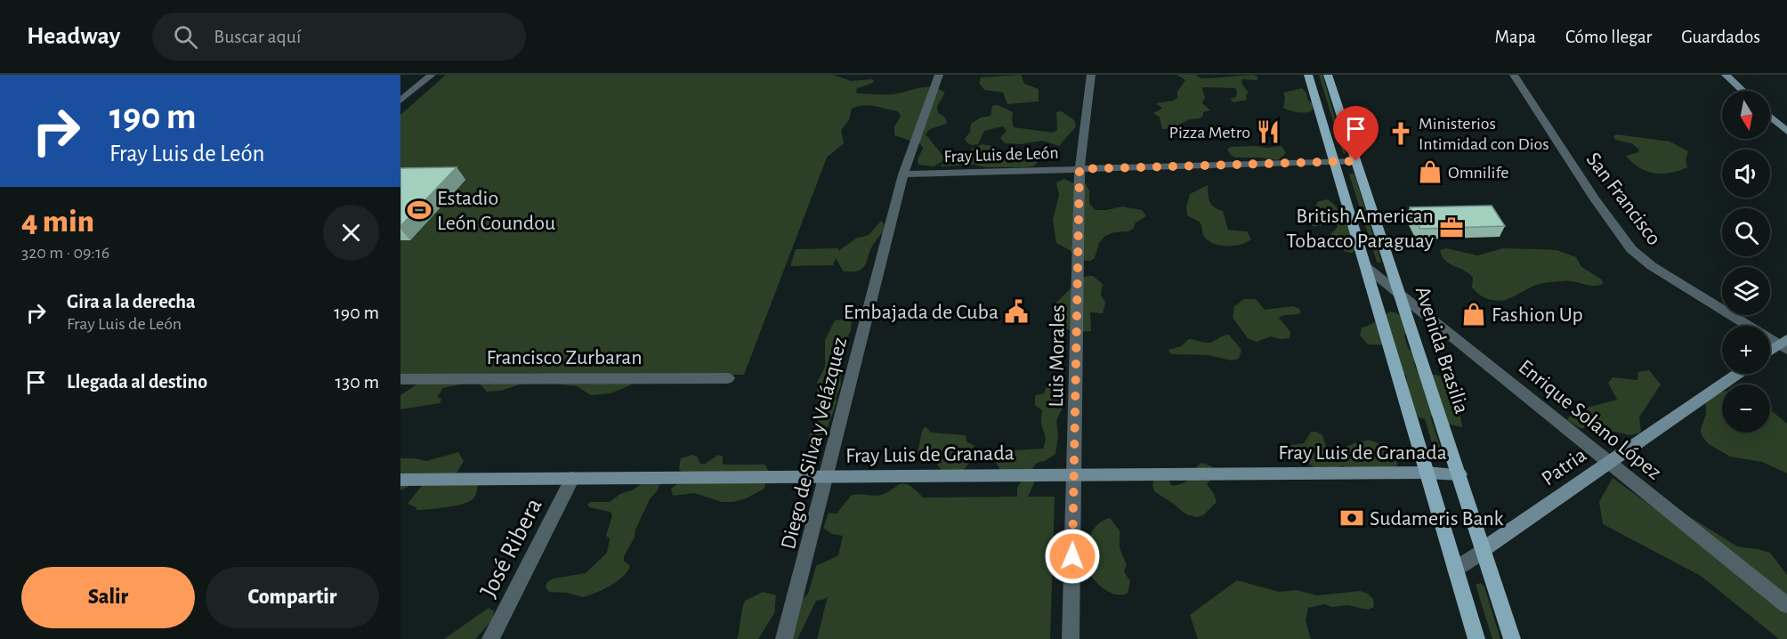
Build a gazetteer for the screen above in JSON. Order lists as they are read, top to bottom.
{
  "streets": {
    "main road": ["Avenida Brasilia"],
    "street": [
      "Fray Luis de León",
      "San Francisco",
      "Luis Morales",
      "Francisco Zurbaran",
      "Enrique Solano López",
      "Diego de Silva y Velázquez",
      "Fray Luis de Granada",
      "Patria",
      "José Ribera"
    ]
  },
  "crossings": [
    ["Fray Luis de León", "Avenida Brasilia"],
    ["Fray Luis de León", "Luis Morales"],
    ["Fray Luis de León", "Diego de Silva y Velázquez"],
    ["Avenida Brasilia", "Enrique Solano López"],
    ["Avenida Brasilia", "Fray Luis de Granada"],
    ["Avenida Brasilia", "Patria"],
    ["Luis Morales", "Fray Luis de Granada"],
    ["Enrique Solano López", "Patria"],
    ["Diego de Silva y Velázquez", "Fray Luis de Granada"],
    ["Fray Luis de Granada", "José Ribera"]
  ],
  "places": {
    "restaurant": ["Pizza Metro"],
    "church": ["Ministerios Intimidad con Dios"],
    "shop": ["Omnilife", "Fashion Up"],
    "sports": ["Estadio León Coundou"],
    "office": ["British American Tobacco Paraguay"],
    "public building": ["Embajada de Cuba"],
    "bank": ["Sudameris Bank"]
  },
  "north": "bottom",
  "page": {
    "header": "Headway",
    "search": "Buscar aquí",
    "nav": ["Mapa", "Cómo llegar", "Guardados"],
    "turn": ["190 m", "Fray Luis de León"],
    "map_buttons": ["+", "−"],
    "heading": ["4 min", "320 m · 09:16"],
    "list": [
      {
        "name": "Gira a la derecha",
        "note": "Fray Luis de León",
        "value": "190 m"
      },
      {
        "name": "Llegada al destino",
        "value": "130 m"
      }
    ],
    "buttons": ["Salir", "Compartir"]
  }
}
